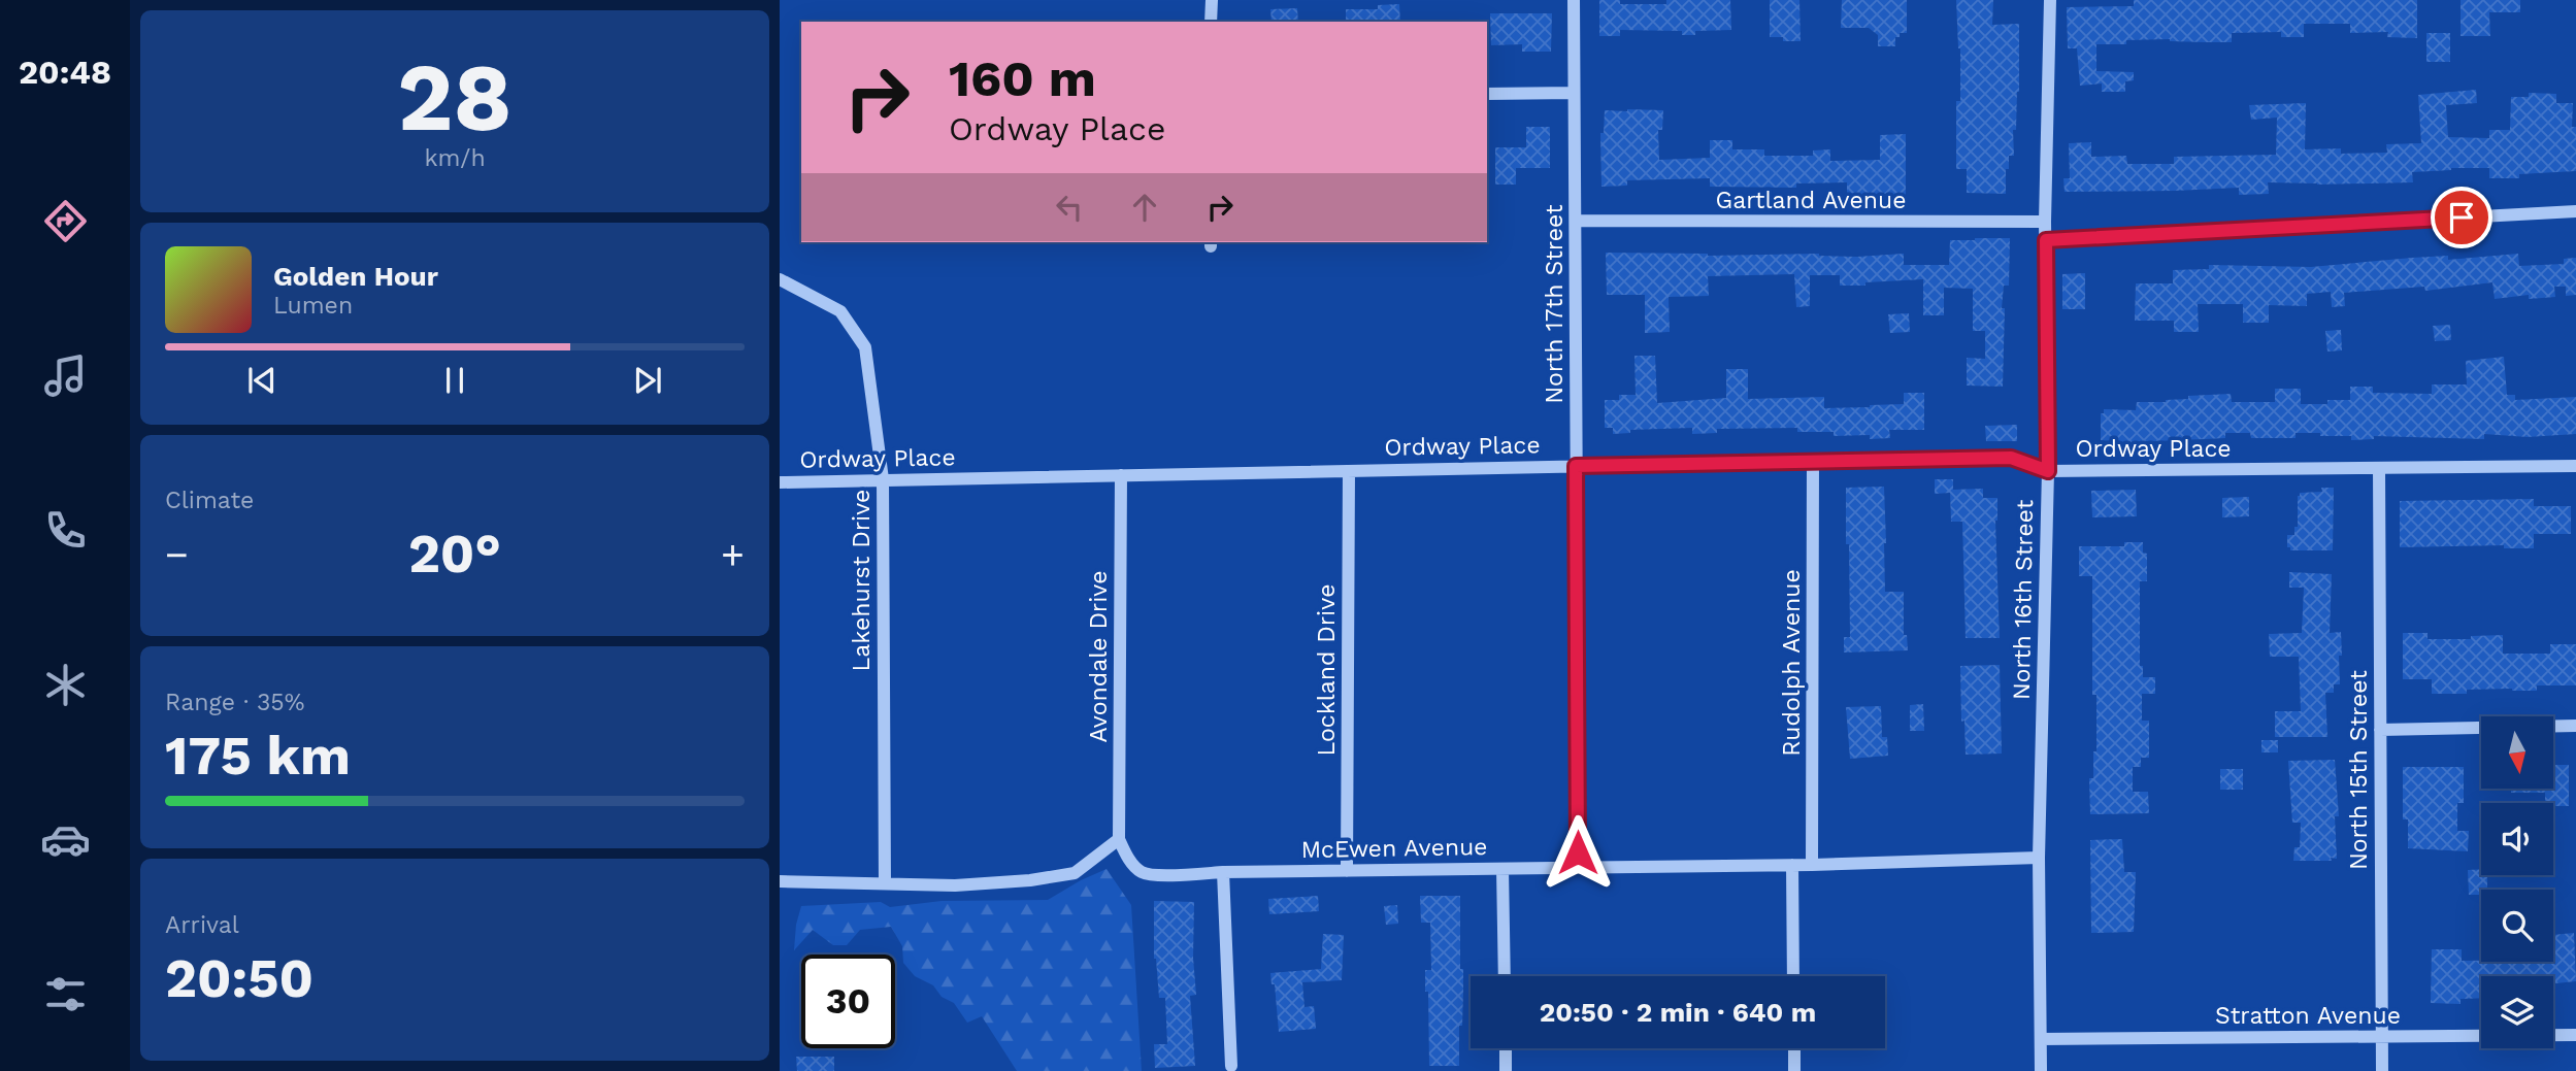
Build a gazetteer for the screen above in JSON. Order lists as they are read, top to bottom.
{
  "streets": {
    "street": [
      "Gartland Avenue",
      "North 17th Street",
      "Ordway Place",
      "Lakehurst Drive",
      "North 16th Street",
      "Avondale Drive",
      "Rudolph Avenue",
      "Lockland Drive",
      "North 15th Street",
      "McEwen Avenue",
      "Stratton Avenue"
    ]
  },
  "crossings": [
    ["Gartland Avenue", "North 17th Street"],
    ["Gartland Avenue", "North 16th Street"],
    ["North 17th Street", "Ordway Place"],
    ["North 17th Street", "McEwen Avenue"],
    ["Ordway Place", "Lakehurst Drive"],
    ["Ordway Place", "North 16th Street"],
    ["Ordway Place", "Avondale Drive"],
    ["Ordway Place", "Rudolph Avenue"],
    ["Ordway Place", "Lockland Drive"],
    ["Ordway Place", "North 15th Street"],
    ["North 16th Street", "McEwen Avenue"],
    ["North 16th Street", "Stratton Avenue"],
    ["Avondale Drive", "McEwen Avenue"],
    ["Rudolph Avenue", "McEwen Avenue"],
    ["Lockland Drive", "McEwen Avenue"],
    ["North 15th Street", "Stratton Avenue"]
  ],
  "north": "bottom",
  "page": {
    "tabs": "20:48",
    "tile": [
      ["28", "km/h"],
      "Climate",
      ["Range · 35%", "175 km"],
      ["Arrival", "20:50"]
    ],
    "turn": ["160 m", "Ordway Place"],
    "song": ["Golden Hour", "Lumen"],
    "heat": ["−", "20°", "+"],
    "limit": "30",
    "trip": "20:50 · 2 min · 640 m"
  }
}
